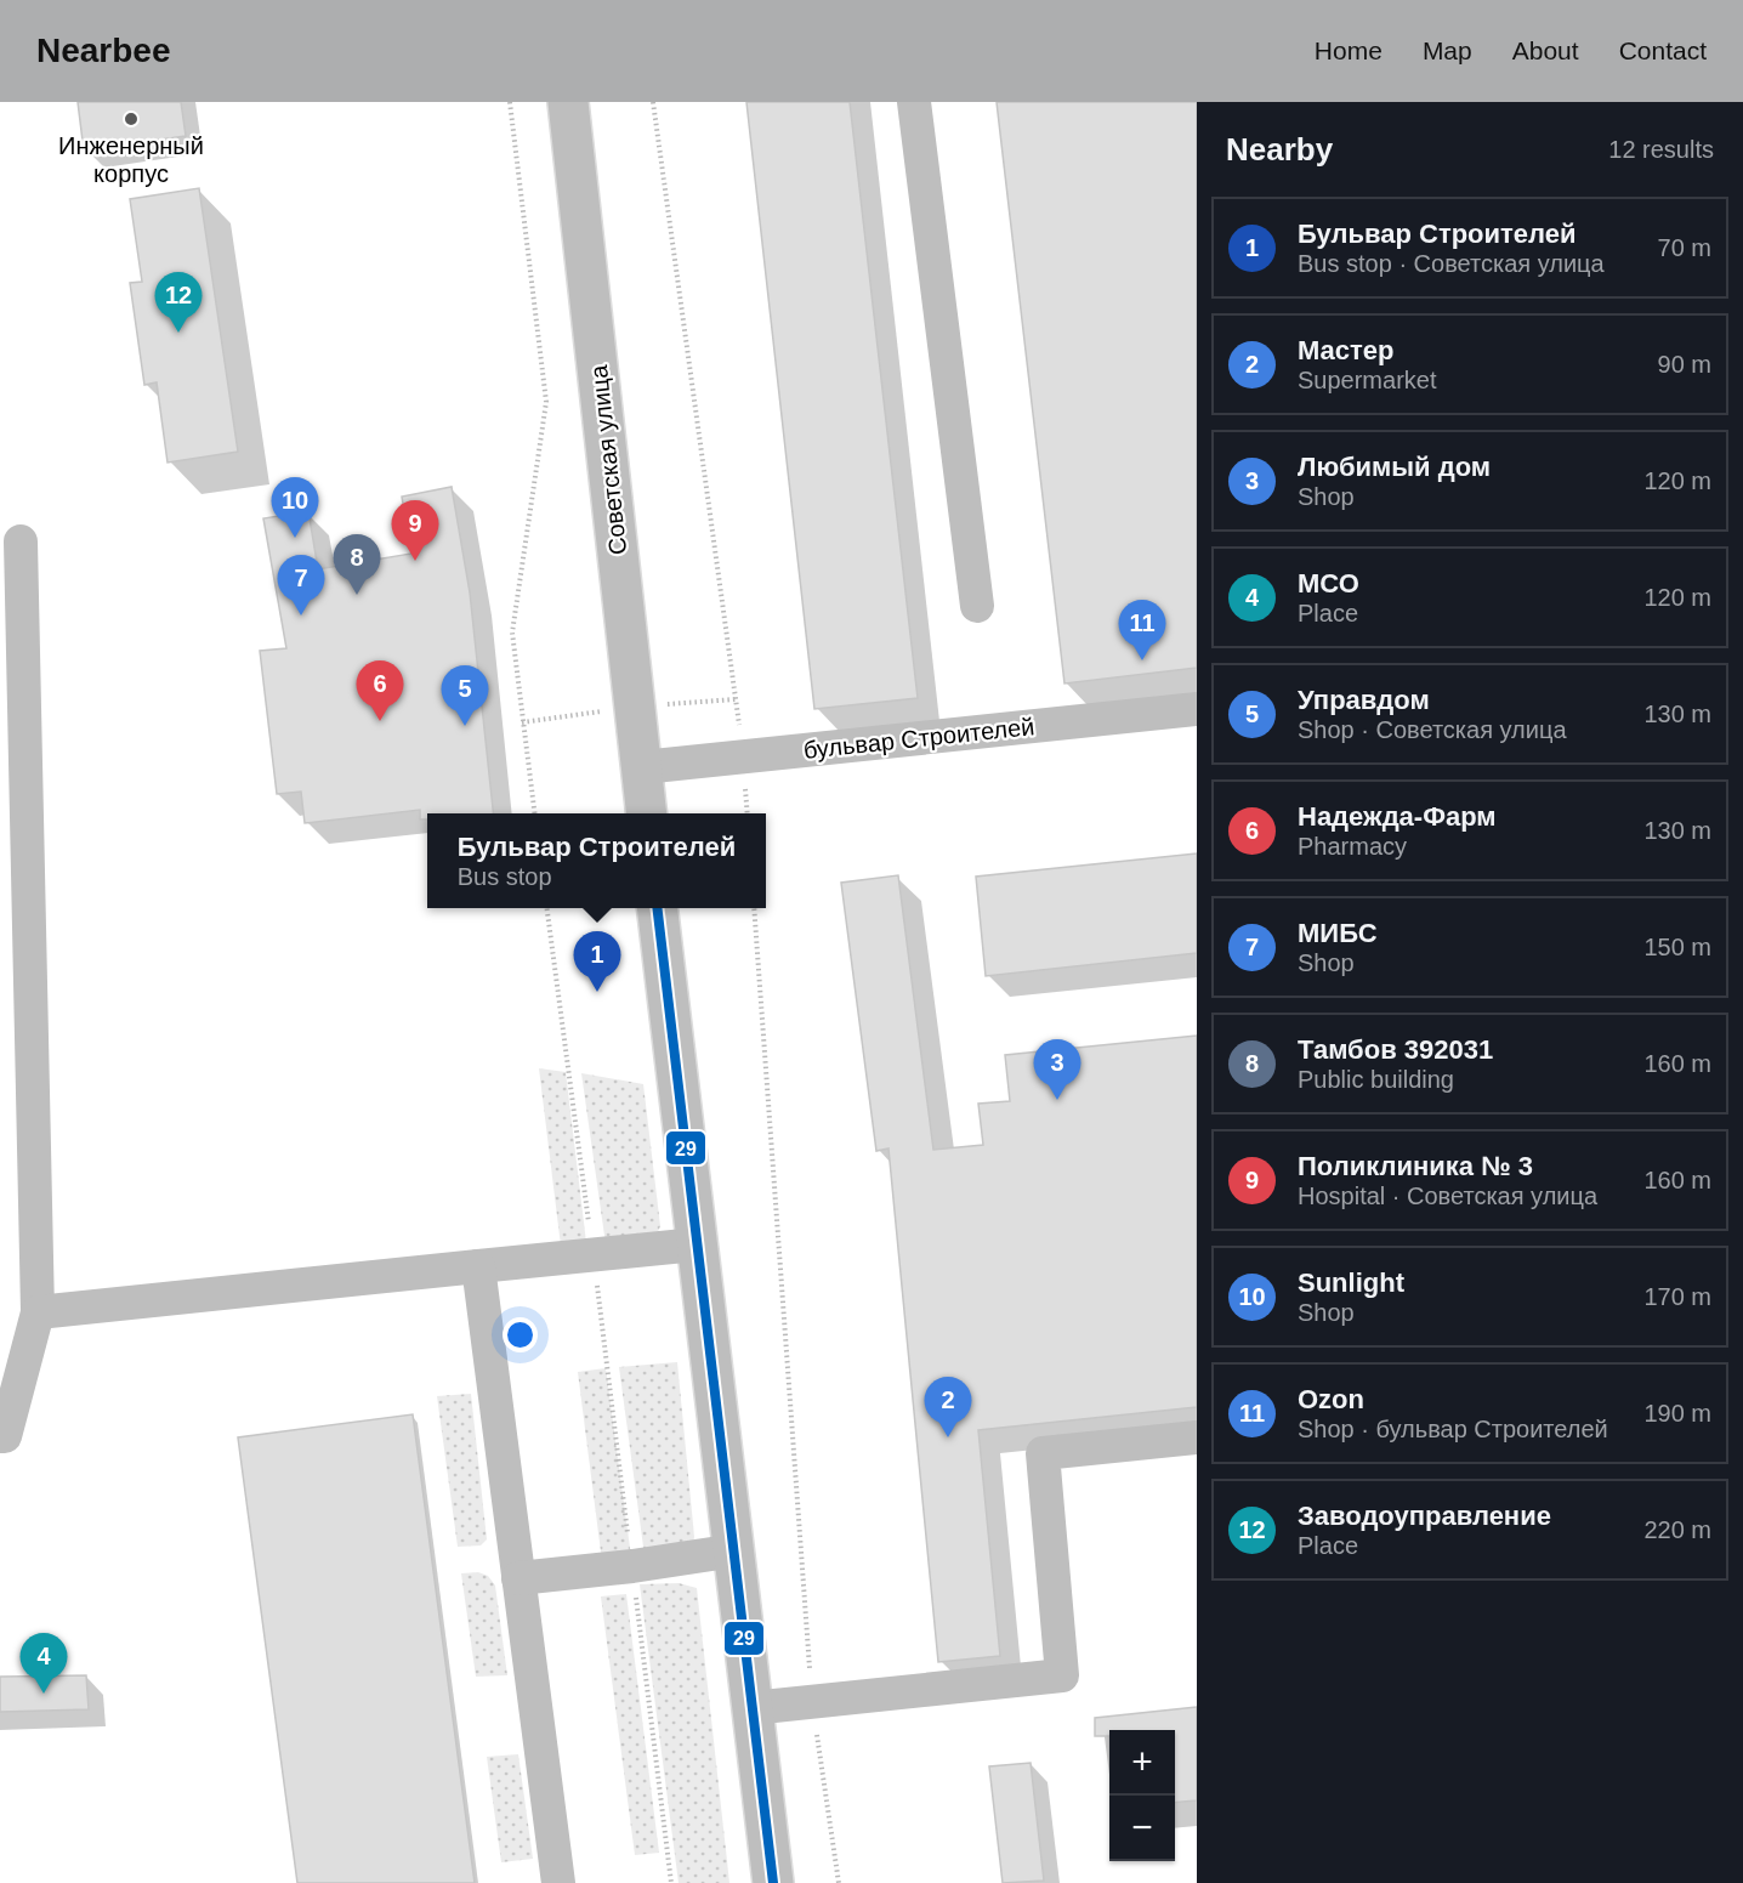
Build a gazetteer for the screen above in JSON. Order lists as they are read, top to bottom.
{
  "streets": {
    "main road": ["Советская улица"],
    "street": ["бульвар Строителей"]
  },
  "crossings": [
    ["Советская улица", "бульвар Строителей"]
  ],
  "places": ["Инженерный корпус"],
  "lines": ["transit line 29"],
  "page": {
    "header": "Nearbee",
    "nav": [
      "Home",
      "Map",
      "About",
      "Contact"
    ],
    "heading": ["Nearby", "12 results"],
    "list": [
      {
        "mark": "1",
        "name": "Бульвар Строителей",
        "note": "Bus stop · Советская улица",
        "value": "70 m"
      },
      {
        "mark": "2",
        "name": "Мастер",
        "note": "Supermarket",
        "value": "90 m"
      },
      {
        "mark": "3",
        "name": "Любимый дом",
        "note": "Shop",
        "value": "120 m"
      },
      {
        "mark": "4",
        "name": "МСО",
        "note": "Place",
        "value": "120 m"
      },
      {
        "mark": "5",
        "name": "Управдом",
        "note": "Shop · Советская улица",
        "value": "130 m"
      },
      {
        "mark": "6",
        "name": "Надежда-Фарм",
        "note": "Pharmacy",
        "value": "130 m"
      },
      {
        "mark": "7",
        "name": "МИБС",
        "note": "Shop",
        "value": "150 m"
      },
      {
        "mark": "8",
        "name": "Тамбов 392031",
        "note": "Public building",
        "value": "160 m"
      },
      {
        "mark": "9",
        "name": "Поликлиника № 3",
        "note": "Hospital · Советская улица",
        "value": "160 m"
      },
      {
        "mark": "10",
        "name": "Sunlight",
        "note": "Shop",
        "value": "170 m"
      },
      {
        "mark": "11",
        "name": "Ozon",
        "note": "Shop · бульвар Строителей",
        "value": "190 m"
      },
      {
        "mark": "12",
        "name": "Заводоуправление",
        "note": "Place",
        "value": "220 m"
      }
    ],
    "pins": [
      "12",
      "10",
      "9",
      "8",
      "7",
      "11",
      "6",
      "5",
      "1",
      "3",
      "2",
      "4"
    ],
    "popup": ["Бульвар Строителей", "Bus stop"],
    "map_buttons": ["+", "−"]
  }
}
